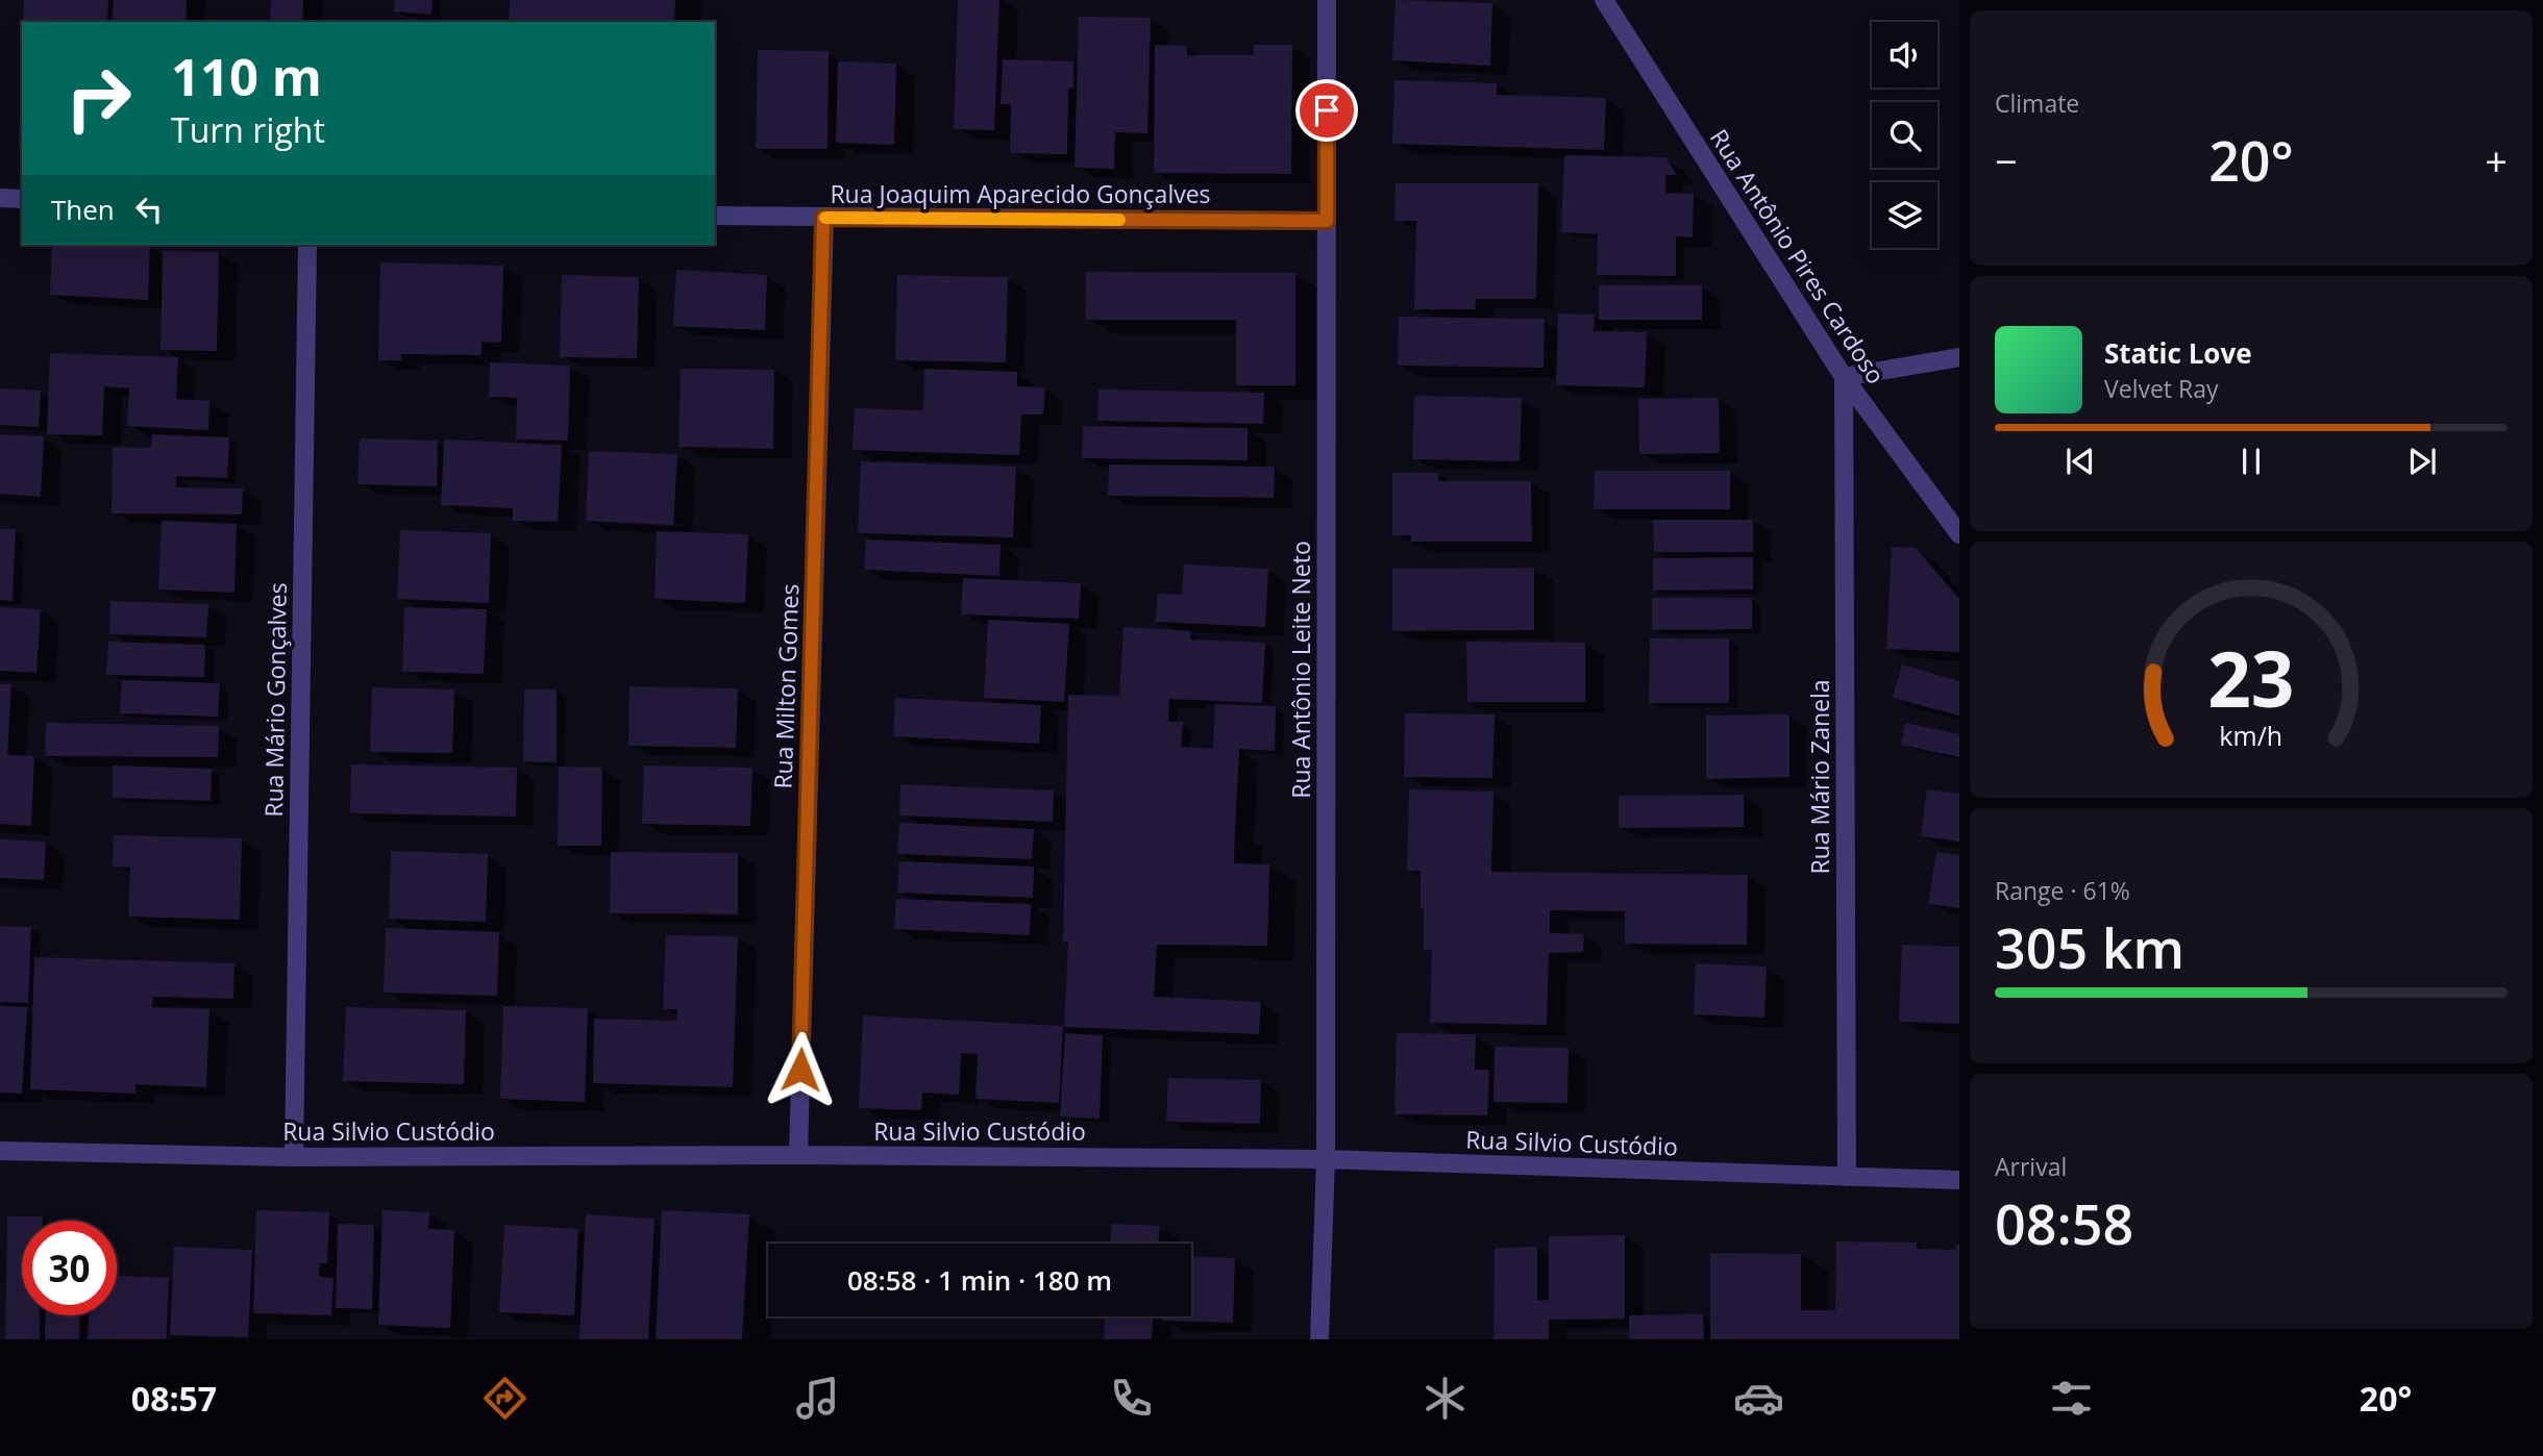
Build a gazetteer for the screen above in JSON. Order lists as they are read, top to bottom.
{
  "streets": {
    "street": [
      "Rua Joaquim Aparecido Gonçalves",
      "Rua Antônio Pires Cardoso",
      "Rua Antônio Leite Neto",
      "Rua Milton Gomes",
      "Rua Mário Gonçalves",
      "Rua Mário Zanela",
      "Rua Silvio Custódio"
    ]
  },
  "crossings": [
    ["Rua Joaquim Aparecido Gonçalves", "Rua Antônio Leite Neto"],
    ["Rua Joaquim Aparecido Gonçalves", "Rua Milton Gomes"],
    ["Rua Antônio Pires Cardoso", "Rua Mário Zanela"],
    ["Rua Antônio Leite Neto", "Rua Silvio Custódio"],
    ["Rua Milton Gomes", "Rua Silvio Custódio"],
    ["Rua Mário Gonçalves", "Rua Silvio Custódio"],
    ["Rua Mário Zanela", "Rua Silvio Custódio"]
  ],
  "page": {
    "tile": [
      "Climate",
      ["Range · 61%", "305 km"],
      ["Arrival", "08:58"]
    ],
    "turn": ["110 m", "Turn right"],
    "heat": ["−", "20°", "+"],
    "then": "Then",
    "song": ["Static Love", "Velvet Ray"],
    "limit": "30",
    "trip": "08:58 · 1 min · 180 m",
    "tabs": ["08:57", "20°"],
    "gauge": ["23", "km/h"]
  }
}
